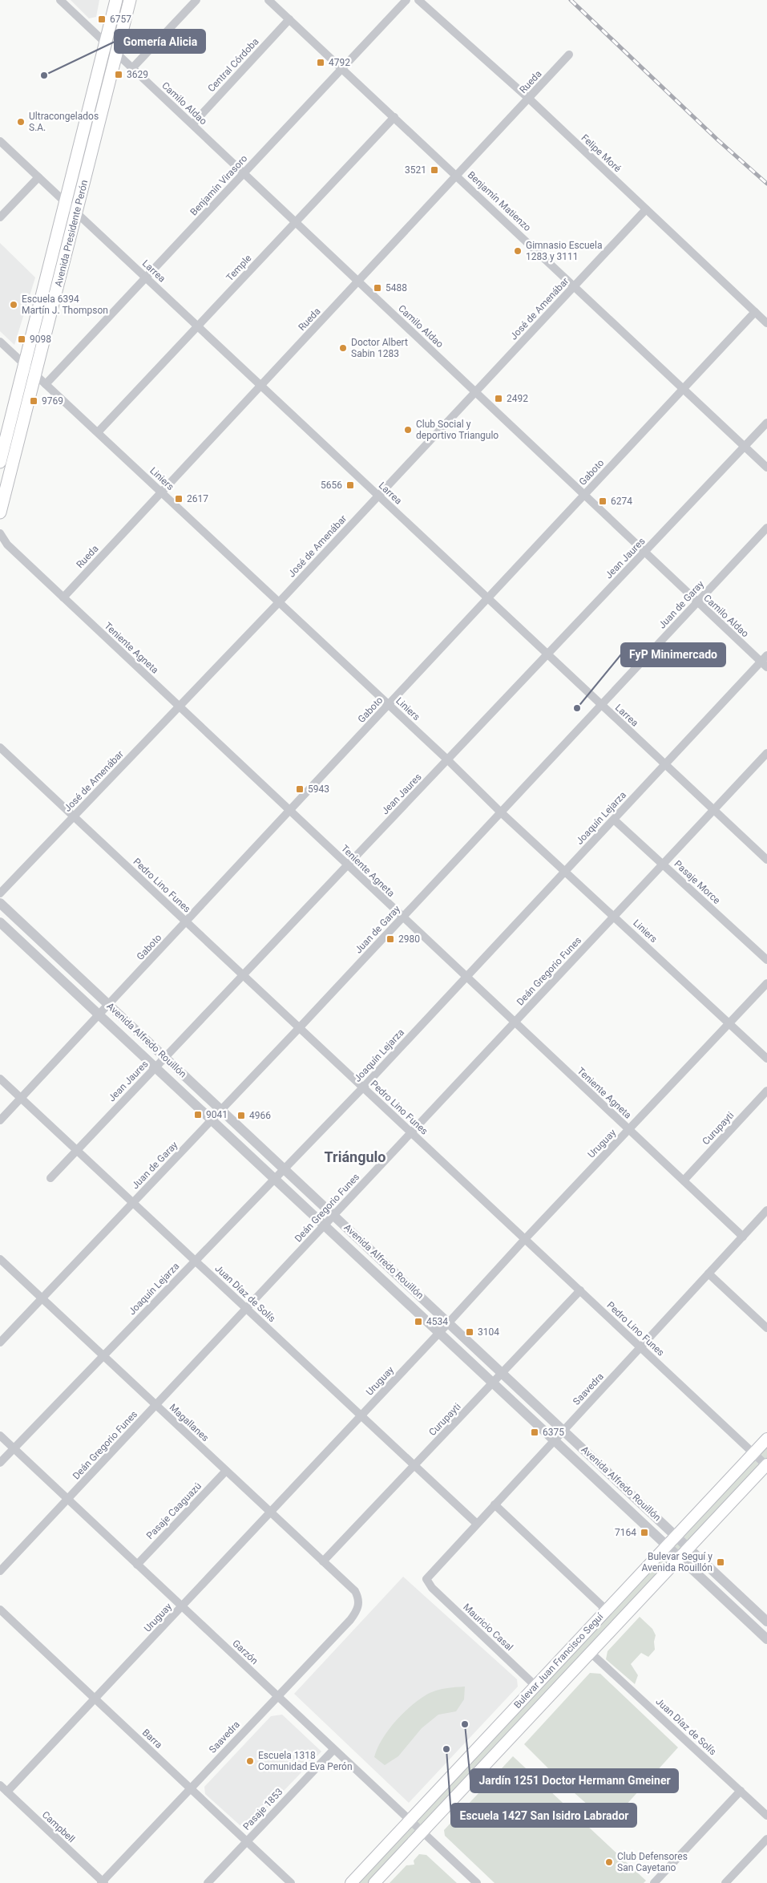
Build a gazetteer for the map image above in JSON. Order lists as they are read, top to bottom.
{
  "streets": {
    "main road": ["Avenida Presidente Perón", "Bulevar Juan Francisco Seguí"],
    "street": [
      "Central Córdoba",
      "Rueda",
      "Camilo Aldao",
      "Felipe Moré",
      "Benjamín Virasoro",
      "Benjamín Matienzo",
      "Temple",
      "Larrea",
      "José de Amenábar",
      "Gaboto",
      "Liniers",
      "Jean Jaures",
      "Juan de Garay",
      "Teniente Agneta",
      "Joaquín Lejarza",
      "Pasaje Morce",
      "Pedro Lino Funes",
      "Deán Gregorio Funes",
      "Avenida Alfredo Rouillón",
      "Curupayti",
      "Uruguay",
      "Juan Díaz de Solís",
      "Saavedra",
      "Magallanes",
      "Pasaje Caaguazú",
      "Mauricio Casal",
      "Garzón",
      "Barra",
      "Pasaje 1853",
      "Campbell"
    ]
  },
  "crossings": [
    ["Central Córdoba", "Camilo Aldao"],
    ["Central Córdoba", "Benjamín Matienzo"],
    ["Rueda", "Camilo Aldao"],
    ["Rueda", "Felipe Moré"],
    ["Rueda", "Benjamín Matienzo"],
    ["Rueda", "Larrea"],
    ["Rueda", "Liniers"],
    ["Rueda", "Teniente Agneta"],
    ["Camilo Aldao", "Benjamín Virasoro"],
    ["Camilo Aldao", "Avenida Presidente Perón"],
    ["Camilo Aldao", "Temple"],
    ["Camilo Aldao", "José de Amenábar"],
    ["Camilo Aldao", "Gaboto"],
    ["Camilo Aldao", "Jean Jaures"],
    ["Camilo Aldao", "Juan de Garay"],
    ["Camilo Aldao", "Joaquín Lejarza"],
    ["Felipe Moré", "José de Amenábar"],
    ["Felipe Moré", "Gaboto"],
    ["Benjamín Virasoro", "Benjamín Matienzo"],
    ["Benjamín Virasoro", "Larrea"],
    ["Benjamín Virasoro", "Liniers"],
    ["Benjamín Matienzo", "Temple"],
    ["Benjamín Matienzo", "José de Amenábar"],
    ["Benjamín Matienzo", "Gaboto"],
    ["Benjamín Matienzo", "Jean Jaures"],
    ["Avenida Presidente Perón", "Larrea"],
    ["Avenida Presidente Perón", "Liniers"],
    ["Temple", "Larrea"],
    ["Temple", "Liniers"],
    ["Larrea", "José de Amenábar"],
    ["Larrea", "Gaboto"],
    ["Larrea", "Jean Jaures"],
    ["Larrea", "Juan de Garay"],
    ["Larrea", "Joaquín Lejarza"],
    ["Larrea", "Deán Gregorio Funes"],
    ["José de Amenábar", "Liniers"],
    ["José de Amenábar", "Teniente Agneta"],
    ["José de Amenábar", "Pedro Lino Funes"],
    ["Gaboto", "Liniers"],
    ["Gaboto", "Teniente Agneta"],
    ["Gaboto", "Pedro Lino Funes"],
    ["Gaboto", "Avenida Alfredo Rouillón"],
    ["Gaboto", "Juan Díaz de Solís"],
    ["Liniers", "Jean Jaures"],
    ["Liniers", "Juan de Garay"],
    ["Liniers", "Joaquín Lejarza"],
    ["Liniers", "Deán Gregorio Funes"],
    ["Liniers", "Uruguay"],
    ["Jean Jaures", "Teniente Agneta"],
    ["Jean Jaures", "Pedro Lino Funes"],
    ["Jean Jaures", "Avenida Alfredo Rouillón"],
    ["Jean Jaures", "Juan Díaz de Solís"],
    ["Juan de Garay", "Teniente Agneta"],
    ["Juan de Garay", "Pedro Lino Funes"],
    ["Juan de Garay", "Avenida Alfredo Rouillón"],
    ["Juan de Garay", "Juan Díaz de Solís"],
    ["Juan de Garay", "Magallanes"],
    ["Teniente Agneta", "Joaquín Lejarza"],
    ["Teniente Agneta", "Deán Gregorio Funes"],
    ["Teniente Agneta", "Curupayti"],
    ["Teniente Agneta", "Uruguay"],
    ["Teniente Agneta", "Saavedra"],
    ["Joaquín Lejarza", "Pasaje Morce"],
    ["Joaquín Lejarza", "Pedro Lino Funes"],
    ["Joaquín Lejarza", "Avenida Alfredo Rouillón"],
    ["Joaquín Lejarza", "Juan Díaz de Solís"],
    ["Joaquín Lejarza", "Magallanes"],
    ["Joaquín Lejarza", "Garzón"],
    ["Pasaje Morce", "Deán Gregorio Funes"],
    ["Pedro Lino Funes", "Deán Gregorio Funes"],
    ["Pedro Lino Funes", "Curupayti"],
    ["Pedro Lino Funes", "Uruguay"],
    ["Pedro Lino Funes", "Saavedra"],
    ["Pedro Lino Funes", "Bulevar Juan Francisco Seguí"],
    ["Deán Gregorio Funes", "Avenida Alfredo Rouillón"],
    ["Deán Gregorio Funes", "Juan Díaz de Solís"],
    ["Deán Gregorio Funes", "Magallanes"],
    ["Deán Gregorio Funes", "Garzón"],
    ["Avenida Alfredo Rouillón", "Curupayti"],
    ["Avenida Alfredo Rouillón", "Uruguay"],
    ["Avenida Alfredo Rouillón", "Saavedra"],
    ["Avenida Alfredo Rouillón", "Bulevar Juan Francisco Seguí"],
    ["Curupayti", "Juan Díaz de Solís"],
    ["Curupayti", "Magallanes"],
    ["Uruguay", "Juan Díaz de Solís"],
    ["Uruguay", "Magallanes"],
    ["Uruguay", "Garzón"],
    ["Uruguay", "Barra"],
    ["Uruguay", "Campbell"],
    ["Juan Díaz de Solís", "Saavedra"],
    ["Juan Díaz de Solís", "Bulevar Juan Francisco Seguí"],
    ["Saavedra", "Magallanes"],
    ["Saavedra", "Mauricio Casal"],
    ["Saavedra", "Garzón"],
    ["Saavedra", "Barra"],
    ["Saavedra", "Campbell"],
    ["Magallanes", "Pasaje Caaguazú"],
    ["Pasaje Caaguazú", "Garzón"],
    ["Mauricio Casal", "Bulevar Juan Francisco Seguí"],
    ["Garzón", "Bulevar Juan Francisco Seguí"],
    ["Garzón", "Pasaje 1853"],
    ["Barra", "Pasaje 1853"]
  ],
  "districts": ["Triángulo"],
  "places": {
    "transit": [
      "6757",
      "4792",
      "3629",
      "3521",
      "5488",
      "9098",
      "2492",
      "9769",
      "5656",
      "2617",
      "6274",
      "5943",
      "2980",
      "9041",
      "4966",
      "4534",
      "3104",
      "6375",
      "7164",
      "Bulevar Seguí y Avenida Rouillón"
    ],
    "other": [
      "Gomería Alicia",
      "Ultracongelados S.A.",
      "Gimnasio Escuela 1283 y 3111",
      "Escuela 6394 Martín J. Thompson",
      "Doctor Albert Sabin 1283",
      "Club Social y deportivo Triangulo",
      "FyP Minimercado",
      "Jardín 1251 Doctor Hermann Gmeiner",
      "Escuela 1427 San Isidro Labrador",
      "Escuela 1318 Comunidad Eva Perón",
      "Club Defensores San Cayetano"
    ]
  }
}
